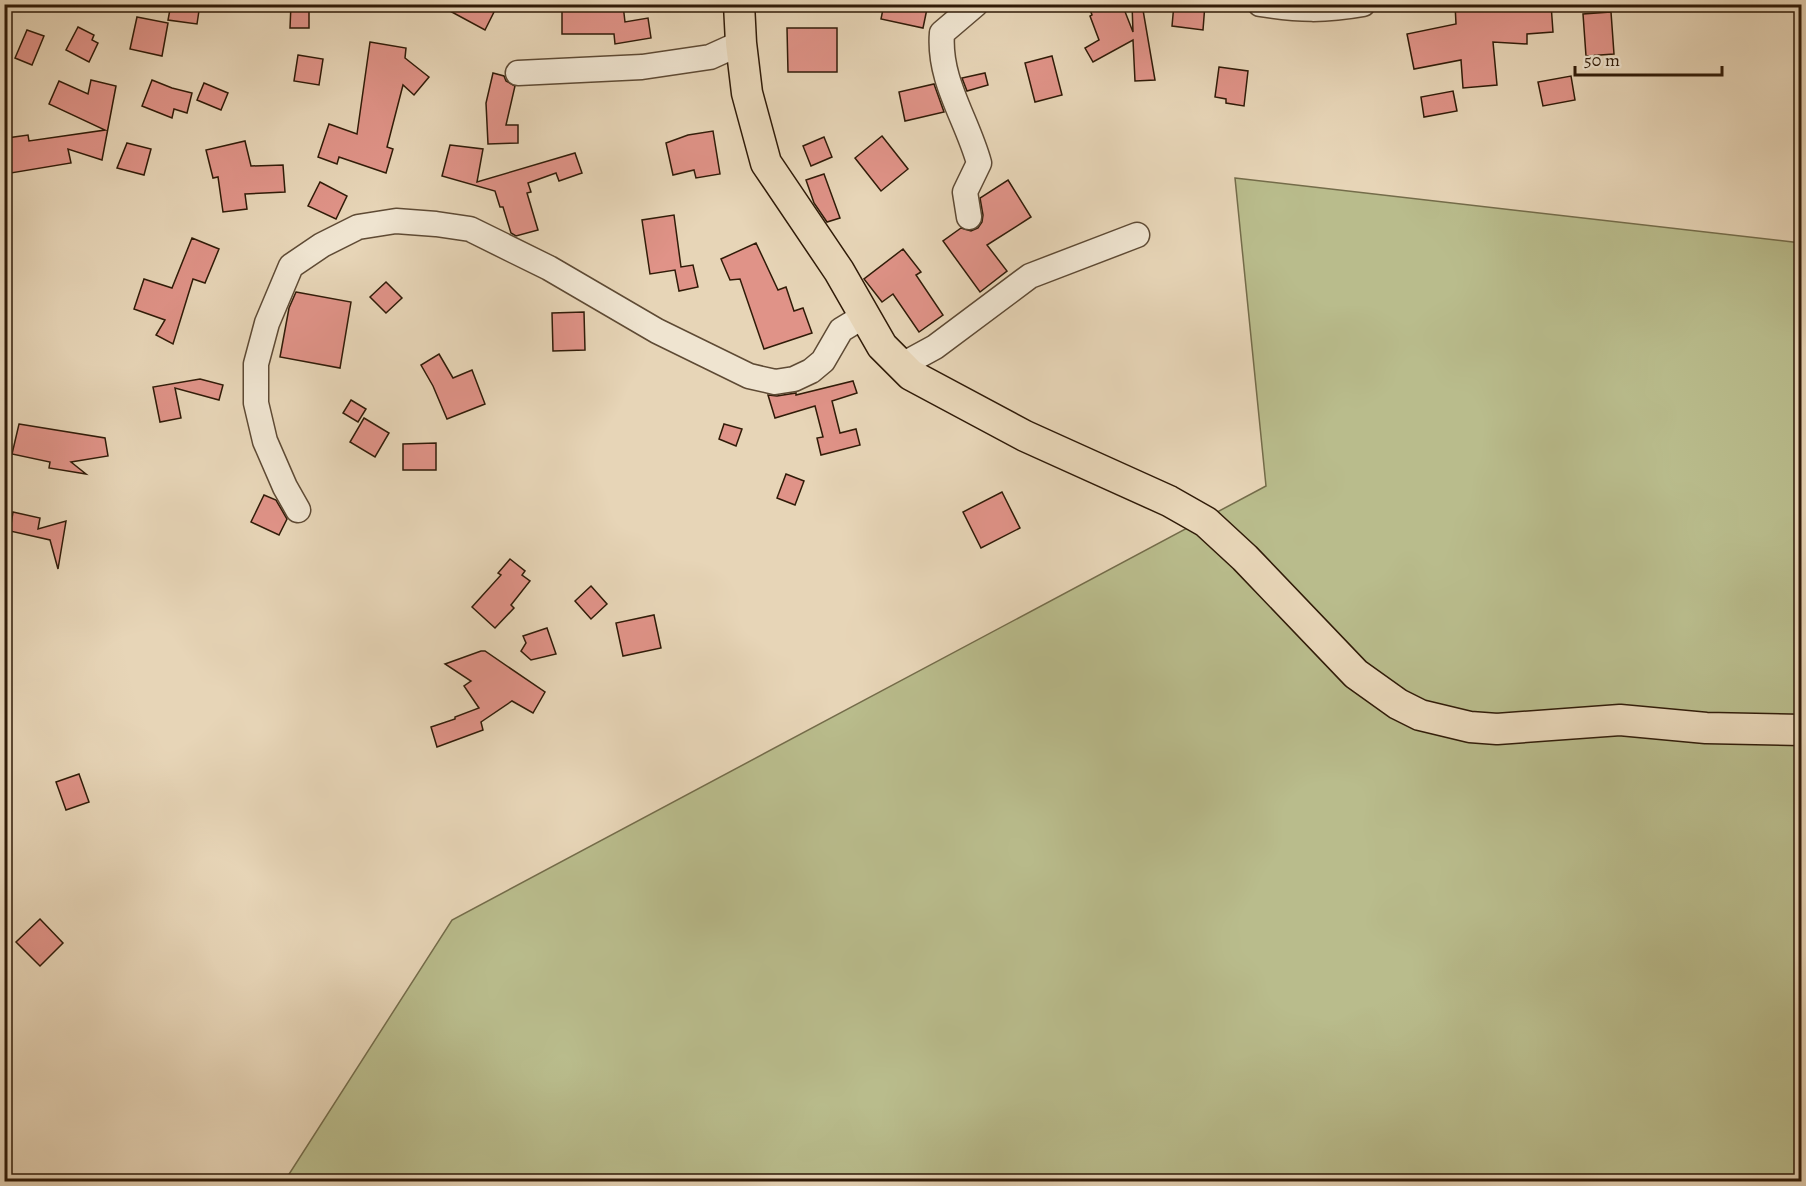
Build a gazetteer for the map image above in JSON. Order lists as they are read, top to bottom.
{
  "scale_bar": "50 m"
}
